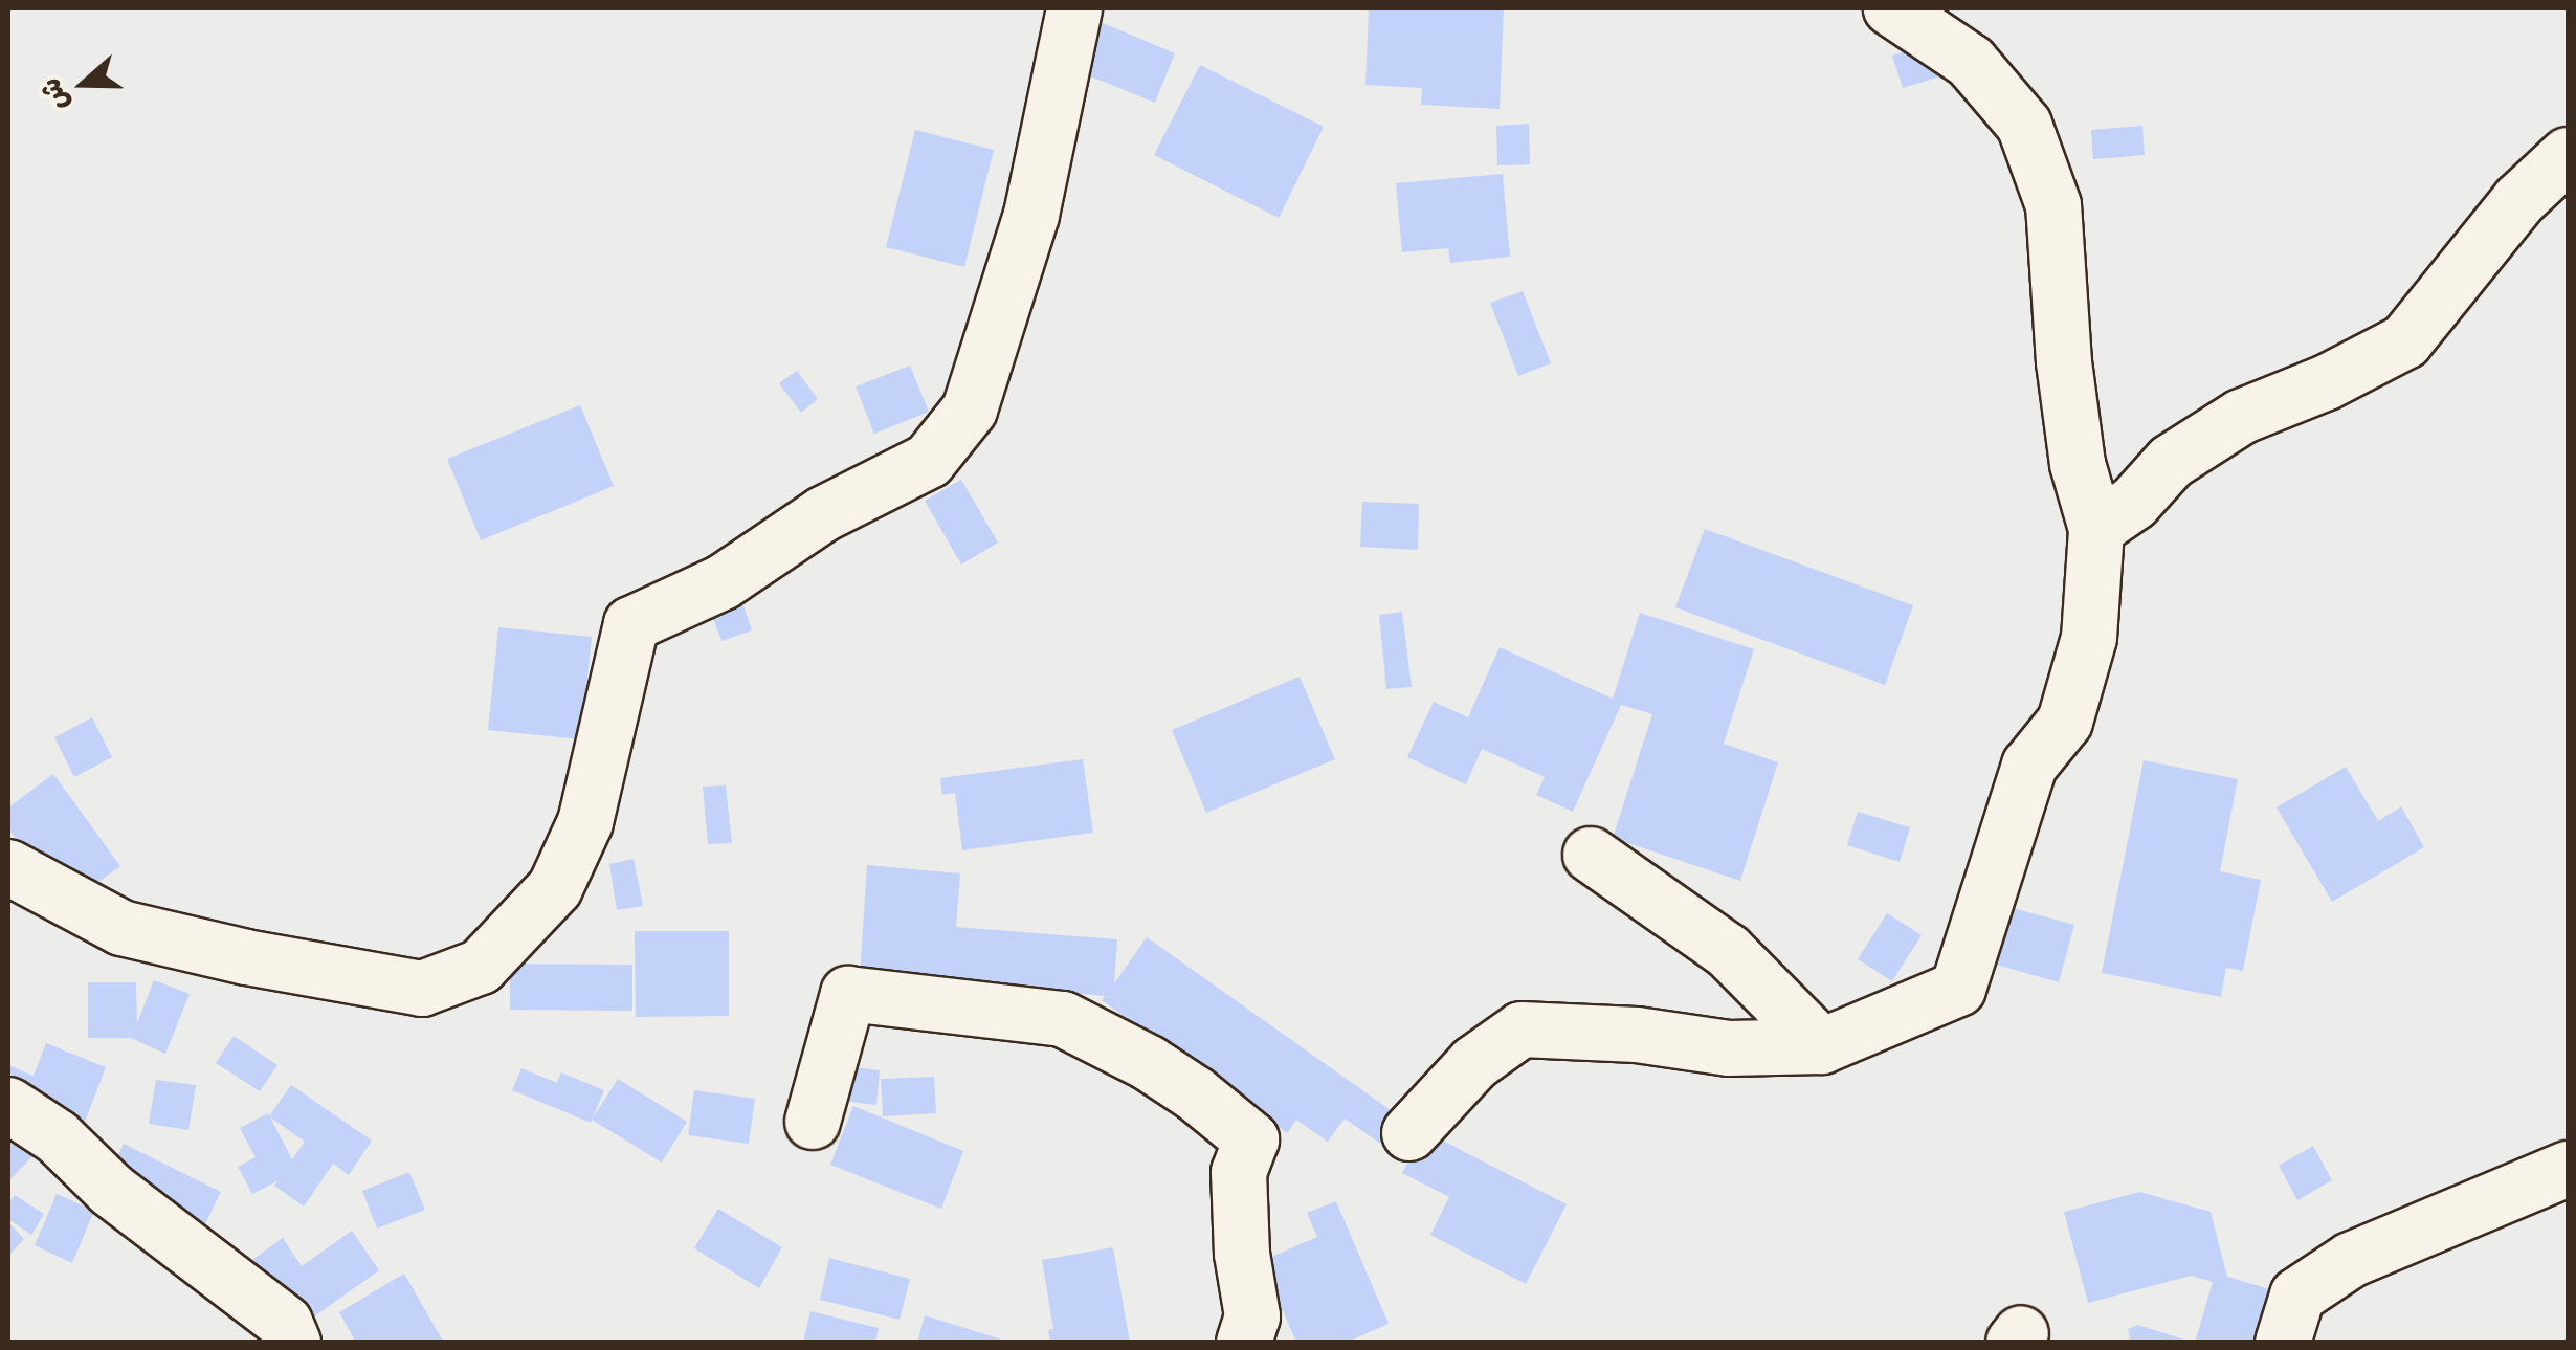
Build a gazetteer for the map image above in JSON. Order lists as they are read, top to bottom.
{
  "north": "left"
}
